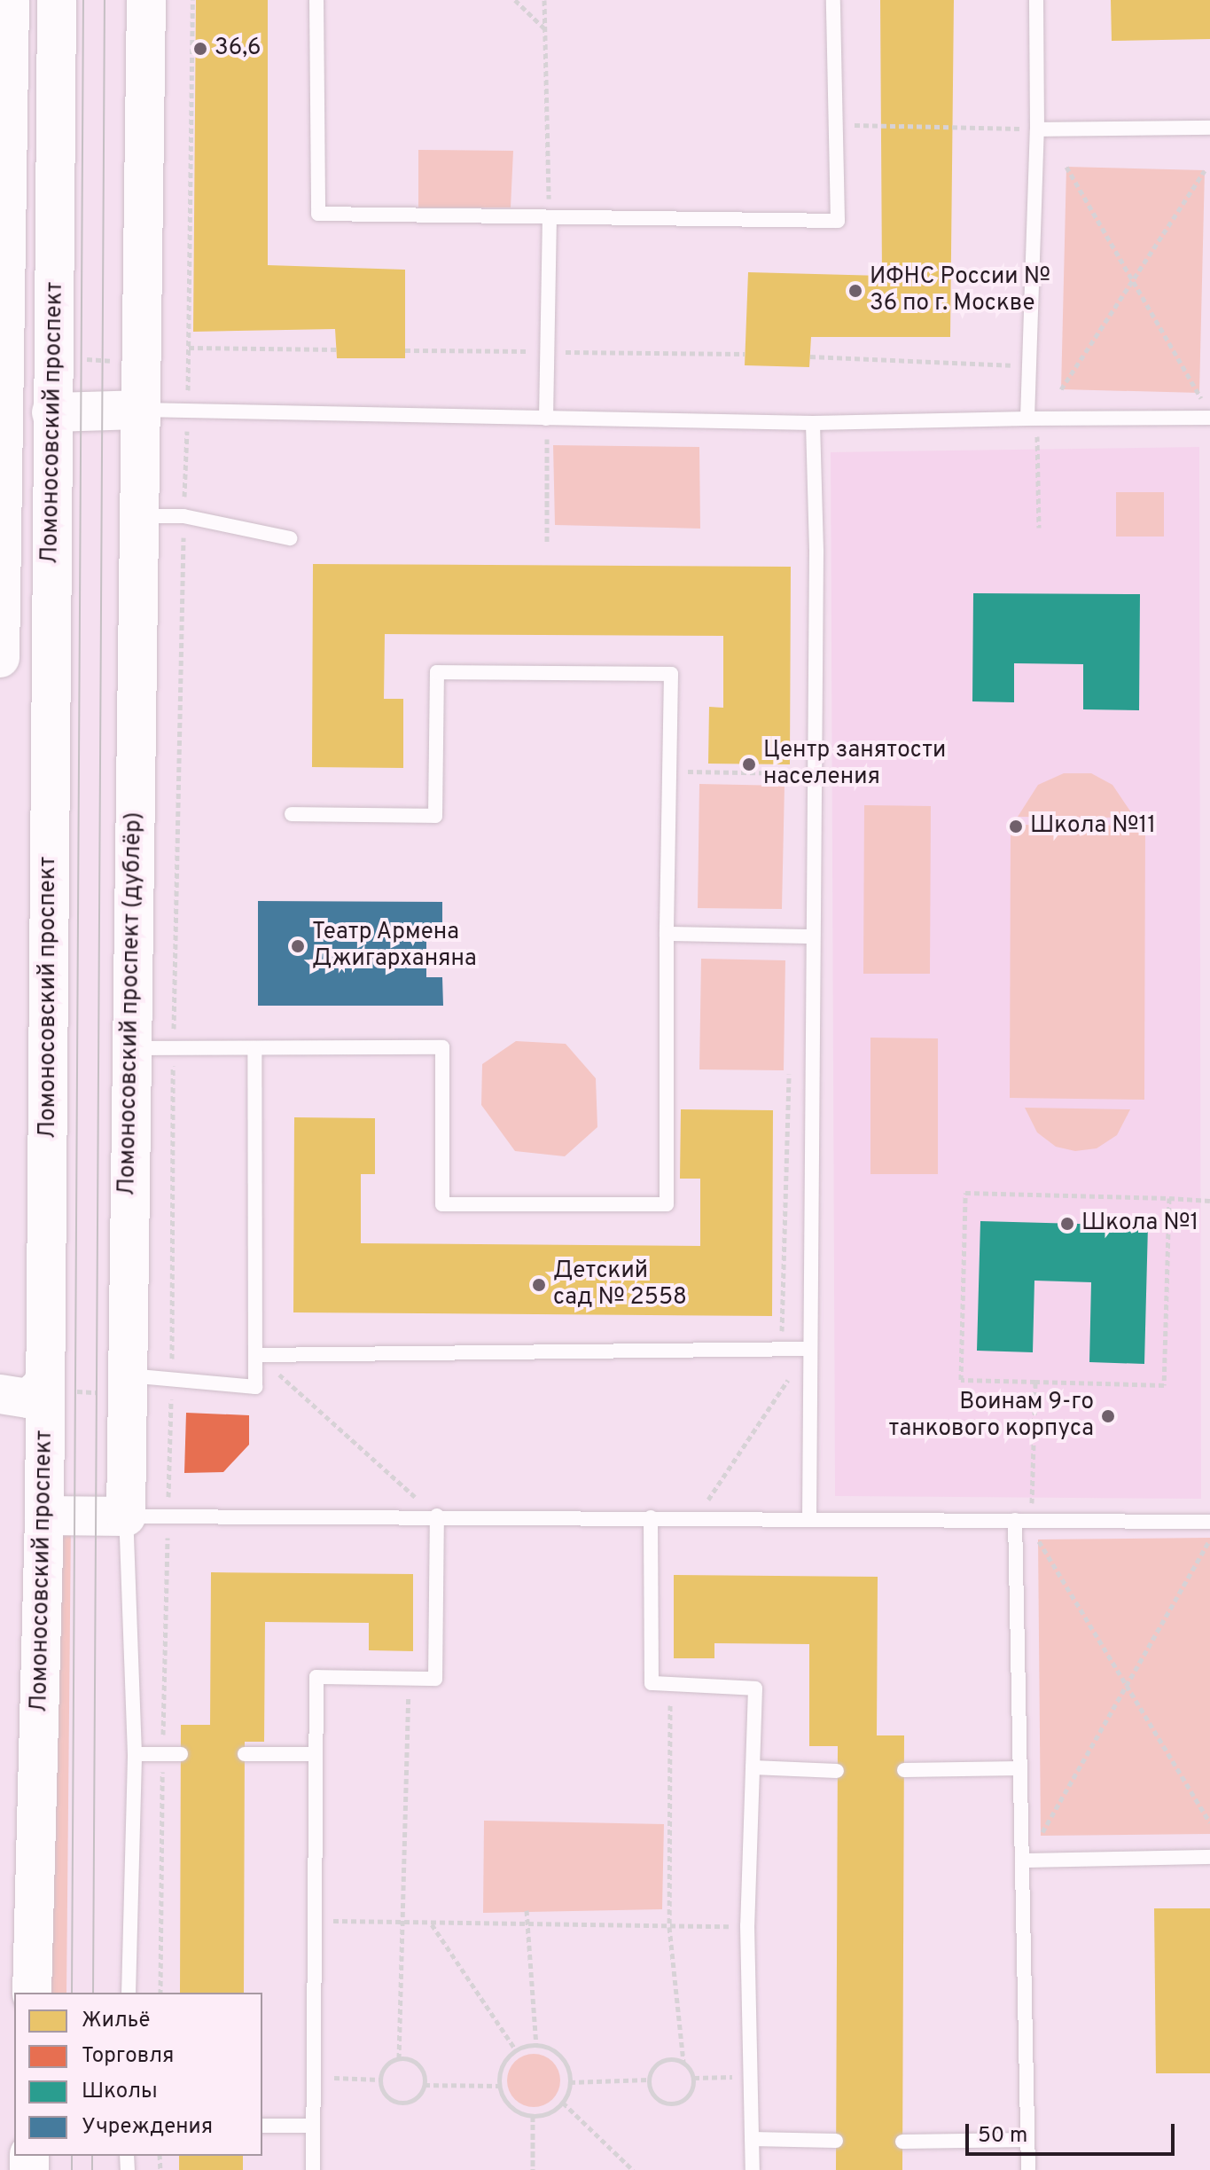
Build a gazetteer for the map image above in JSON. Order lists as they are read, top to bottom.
{
  "streets": {
    "main road": ["Ломоносовский проспект", "Ломоносовский проспект (дублёр)"]
  },
  "places": [
    "36,6",
    "ИФНС России № 36 по г. Москве",
    "Центр занятости населения",
    "Школа №11",
    "Театр Армена Джигарханяна",
    "Школа №1",
    "Детский сад № 2558",
    "Воинам 9-го танкового корпуса"
  ],
  "legend": [
    "Жильё",
    "Торговля",
    "Школы",
    "Учреждения"
  ],
  "scale_bar": "50 m"
}
